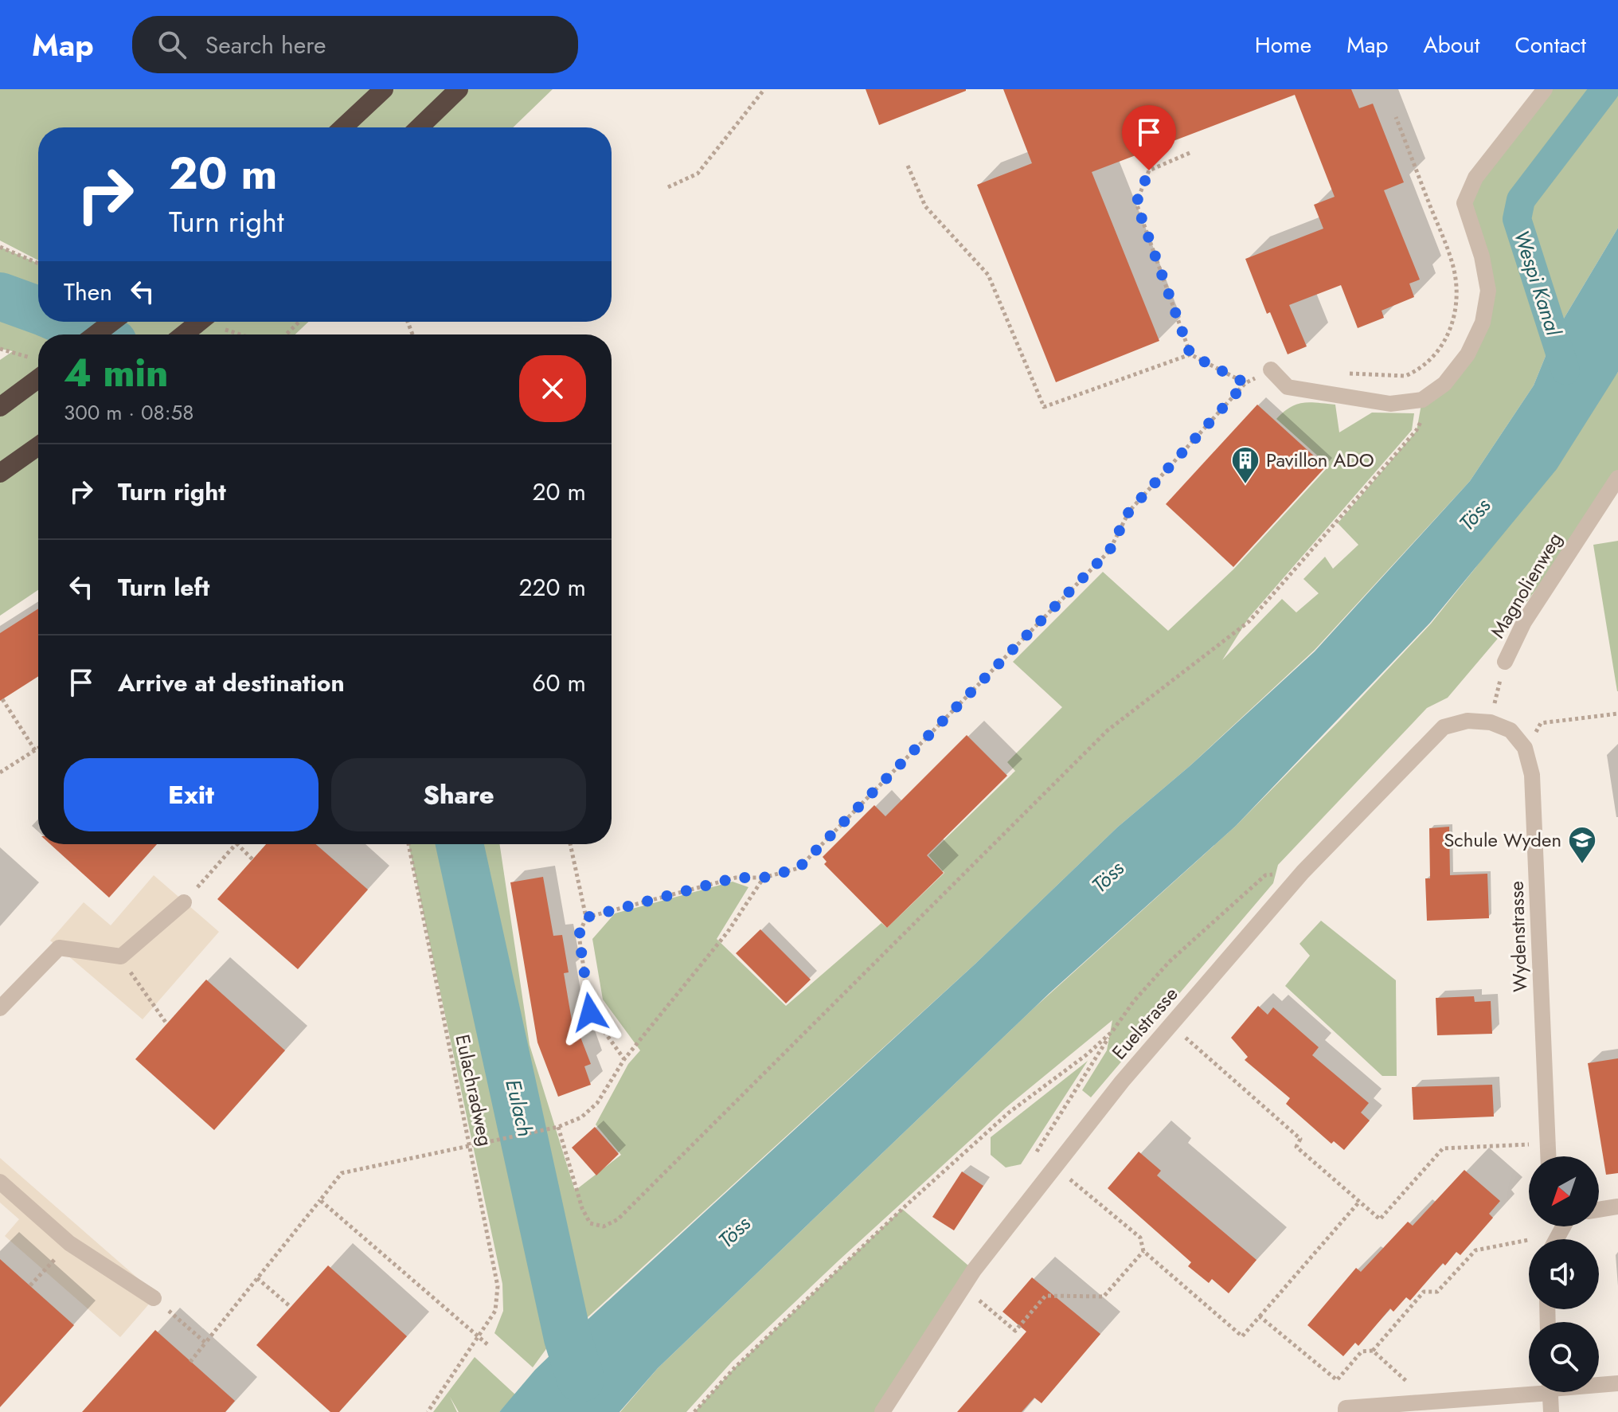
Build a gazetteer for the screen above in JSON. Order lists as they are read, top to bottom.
{
  "streets": {
    "street": ["Magnolienweg", "Wydenstrasse", "Euelstrasse"],
    "path": ["Eulachradweg"]
  },
  "crossings": [
    ["Magnolienweg", "Euelstrasse"]
  ],
  "water": ["Wespi Kanal", "Töss", "Eulach"],
  "places": {
    "building": ["Pavillon ADO"],
    "school or university": ["Schule Wyden"]
  },
  "north": "bottom left",
  "page": {
    "header": "Map",
    "search": "Search here",
    "nav": [
      "Home",
      "Map",
      "About",
      "Contact"
    ],
    "turn": ["20 m", "Turn right"],
    "then": "Then",
    "heading": ["4 min", "300 m · 08:58"],
    "list": [
      {
        "name": "Turn right",
        "value": "20 m"
      },
      {
        "name": "Turn left",
        "value": "220 m"
      },
      {
        "name": "Arrive at destination",
        "value": "60 m"
      }
    ],
    "buttons": ["Exit", "Share"]
  }
}
